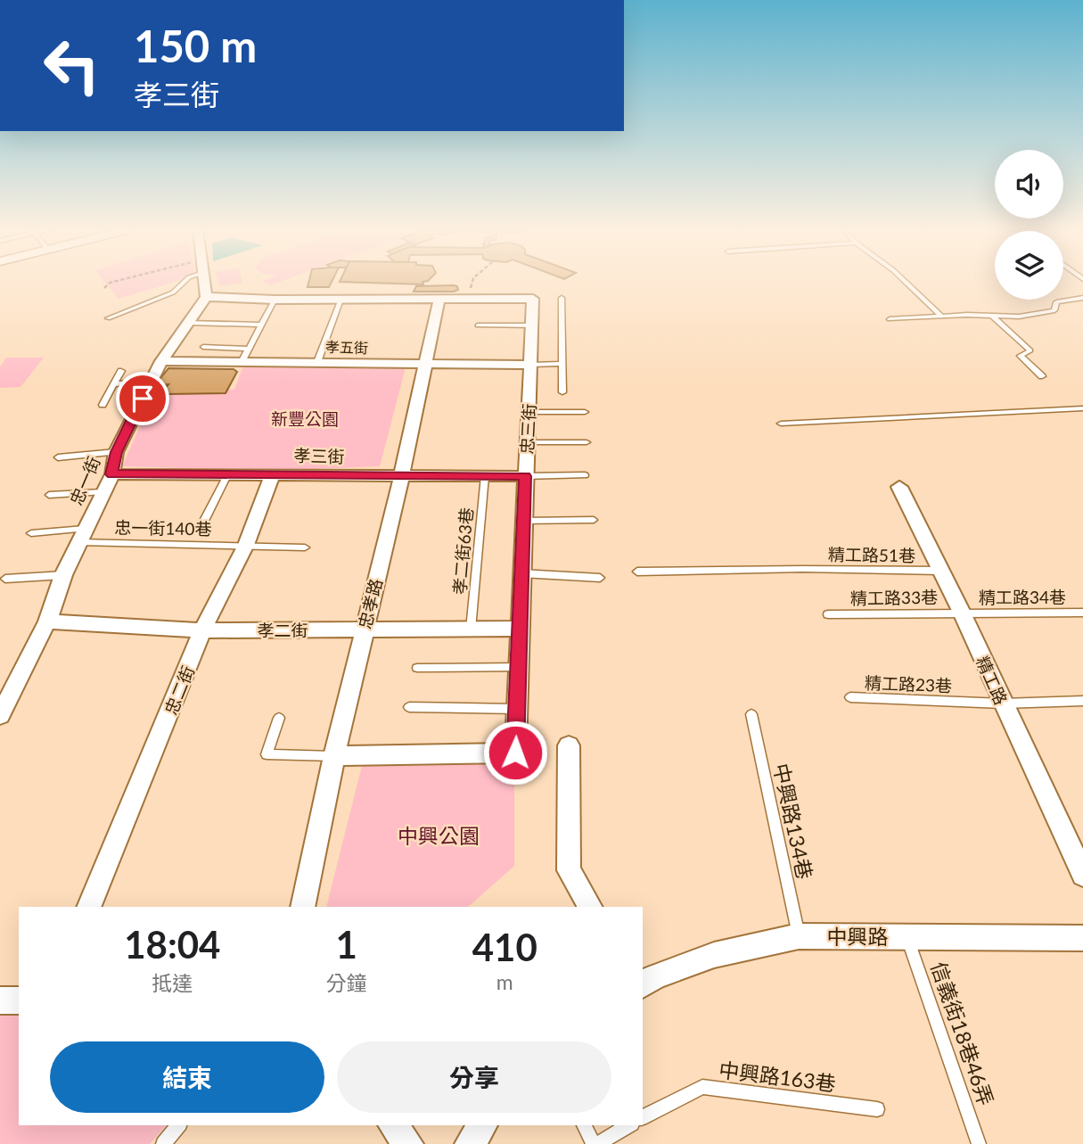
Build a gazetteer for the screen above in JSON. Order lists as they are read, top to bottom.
{
  "streets": {
    "street": [
      "孝五街",
      "忠三街",
      "孝三街",
      "忠一街",
      "忠孝路",
      "孝二街",
      "精工路",
      "忠二街",
      "中興路"
    ],
    "lane": [
      "忠一街140巷",
      "孝二街63巷",
      "精工路51巷",
      "精工路34巷",
      "精工路33巷",
      "精工路23巷",
      "中興路134巷",
      "信義街18巷46弄",
      "中興路163巷"
    ]
  },
  "crossings": [
    ["孝五街", "忠三街"],
    ["孝五街", "忠一街"],
    ["孝五街", "忠孝路"],
    ["忠三街", "孝三街"],
    ["忠三街", "忠孝路"],
    ["忠三街", "孝二街"],
    ["孝三街", "忠一街"],
    ["孝三街", "孝二街63巷"],
    ["孝三街", "忠孝路"],
    ["孝三街", "忠二街"],
    ["忠一街", "忠一街140巷"],
    ["忠一街", "孝二街"],
    ["忠一街140巷", "忠二街"],
    ["孝二街63巷", "孝二街"],
    ["精工路51巷", "精工路"],
    ["精工路34巷", "精工路33巷"],
    ["精工路34巷", "精工路"],
    ["精工路33巷", "精工路"],
    ["忠孝路", "孝二街"],
    ["孝二街", "忠二街"],
    ["精工路", "精工路23巷"],
    ["中興路134巷", "中興路"],
    ["中興路", "信義街18巷46弄"]
  ],
  "parks": ["新豐公園", "中興公園"],
  "page": {
    "turn": ["150 m", "孝三街"],
    "eta": [
      "18:04",
      "抵達",
      "1",
      "分鐘",
      "410",
      "m"
    ],
    "buttons": ["結束", "分享"]
  }
}
